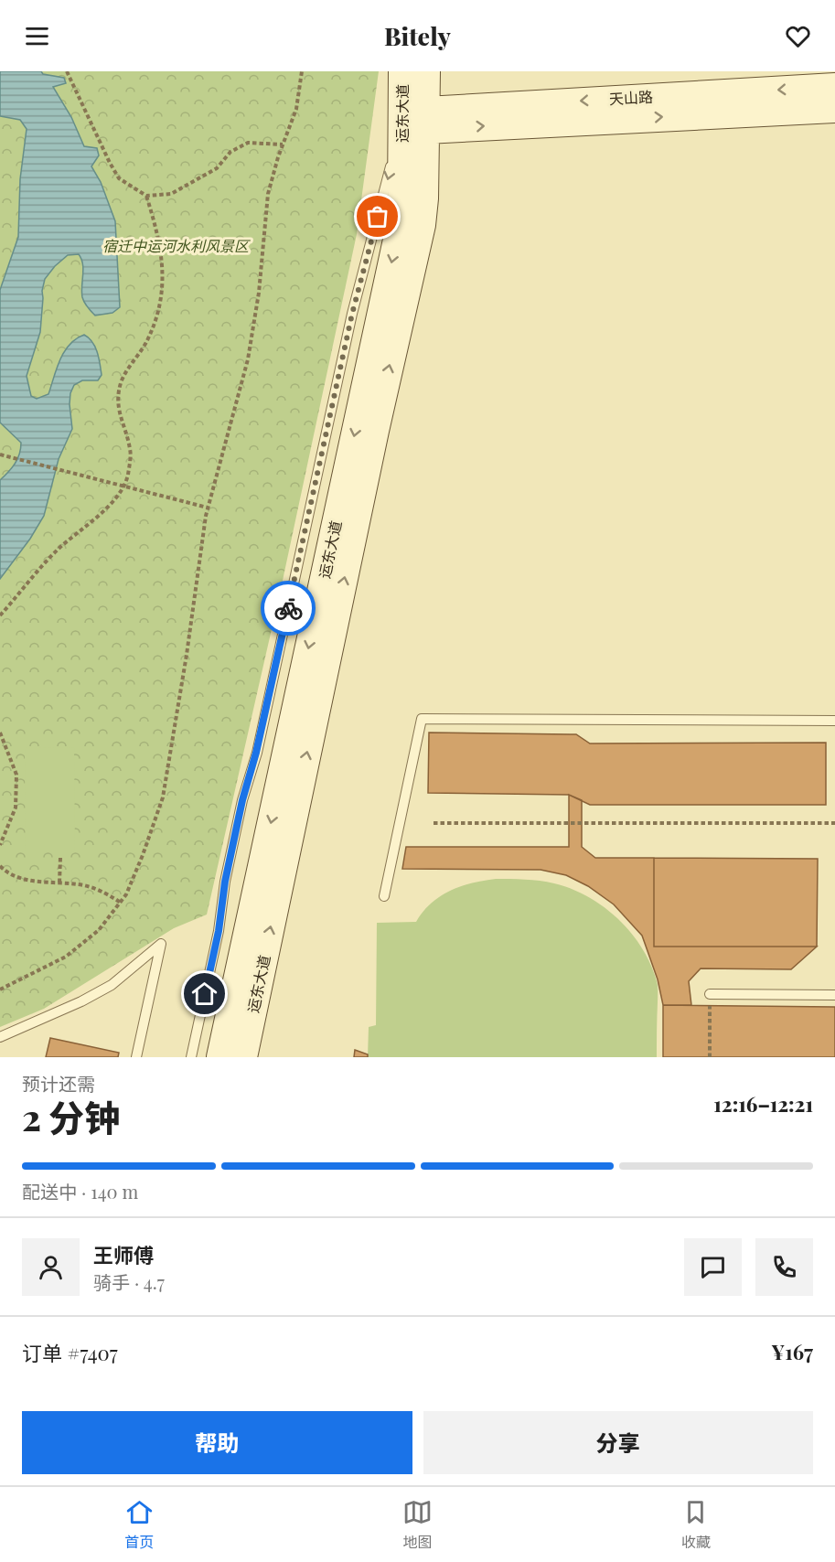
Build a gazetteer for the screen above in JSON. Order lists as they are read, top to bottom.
{
  "streets": {
    "main road": ["天山路", "运东大道"]
  },
  "crossings": [
    ["天山路", "运东大道"]
  ],
  "parks": ["宿迁中运河水利风景区"],
  "page": {
    "header": "Bitely",
    "heading": ["2 分钟", "预计还需", "12:16–12:21"],
    "panel": [
      "王师傅",
      "骑手 · 4.7",
      "订单 #7407",
      "¥167"
    ],
    "bar": "配送中 · 140 m",
    "buttons": ["帮助", "分享"],
    "tabs": ["首页", "地图", "收藏"]
  }
}
